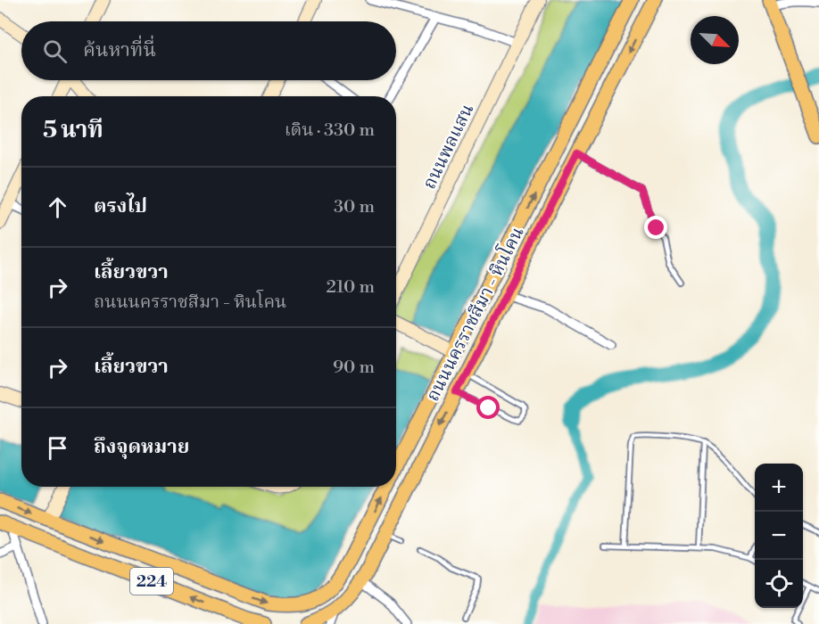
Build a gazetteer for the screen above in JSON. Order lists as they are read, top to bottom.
{
  "streets": {
    "main road": ["ถนนนครราชสีมา - หินโคน", "224"],
    "street": ["ถนนพลแสน"]
  },
  "north": "bottom right",
  "page": {
    "search": "ค้นหาที่นี่",
    "heading": ["5 นาที", "เดิน · 330 m"],
    "list": [
      ["ตรงไป", "30 m"],
      ["เลี้ยวขวา", "ถนนนครราชสีมา - หินโคน", "210 m"],
      ["เลี้ยวขวา", "90 m"],
      "ถึงจุดหมาย"
    ],
    "map_buttons": ["+", "−"]
  }
}
